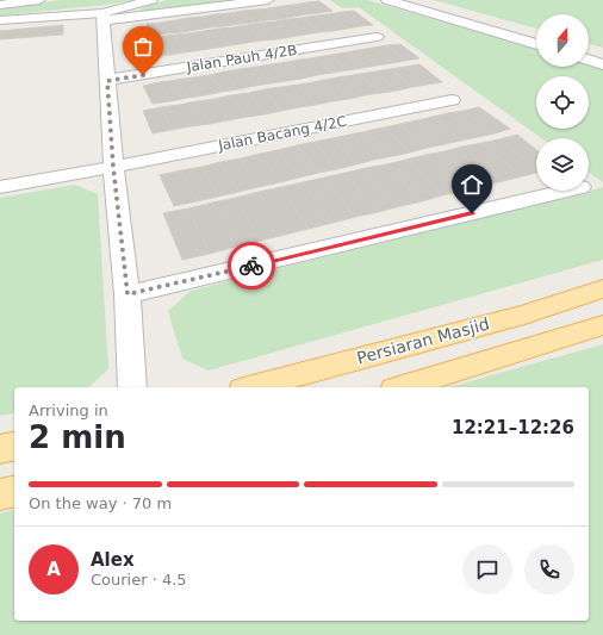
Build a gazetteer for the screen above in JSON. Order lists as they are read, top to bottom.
{
  "streets": {
    "main road": ["Persiaran Masjid"],
    "street": ["Jalan Pauh 4/2B", "Jalan Bacang 4/2C"]
  },
  "north": "top",
  "page": {
    "heading": ["2 min", "Arriving in", "12:21–12:26"],
    "panel": ["Alex", "Courier · 4.5"],
    "bar": "On the way · 70 m",
    "round": "A"
  }
}
